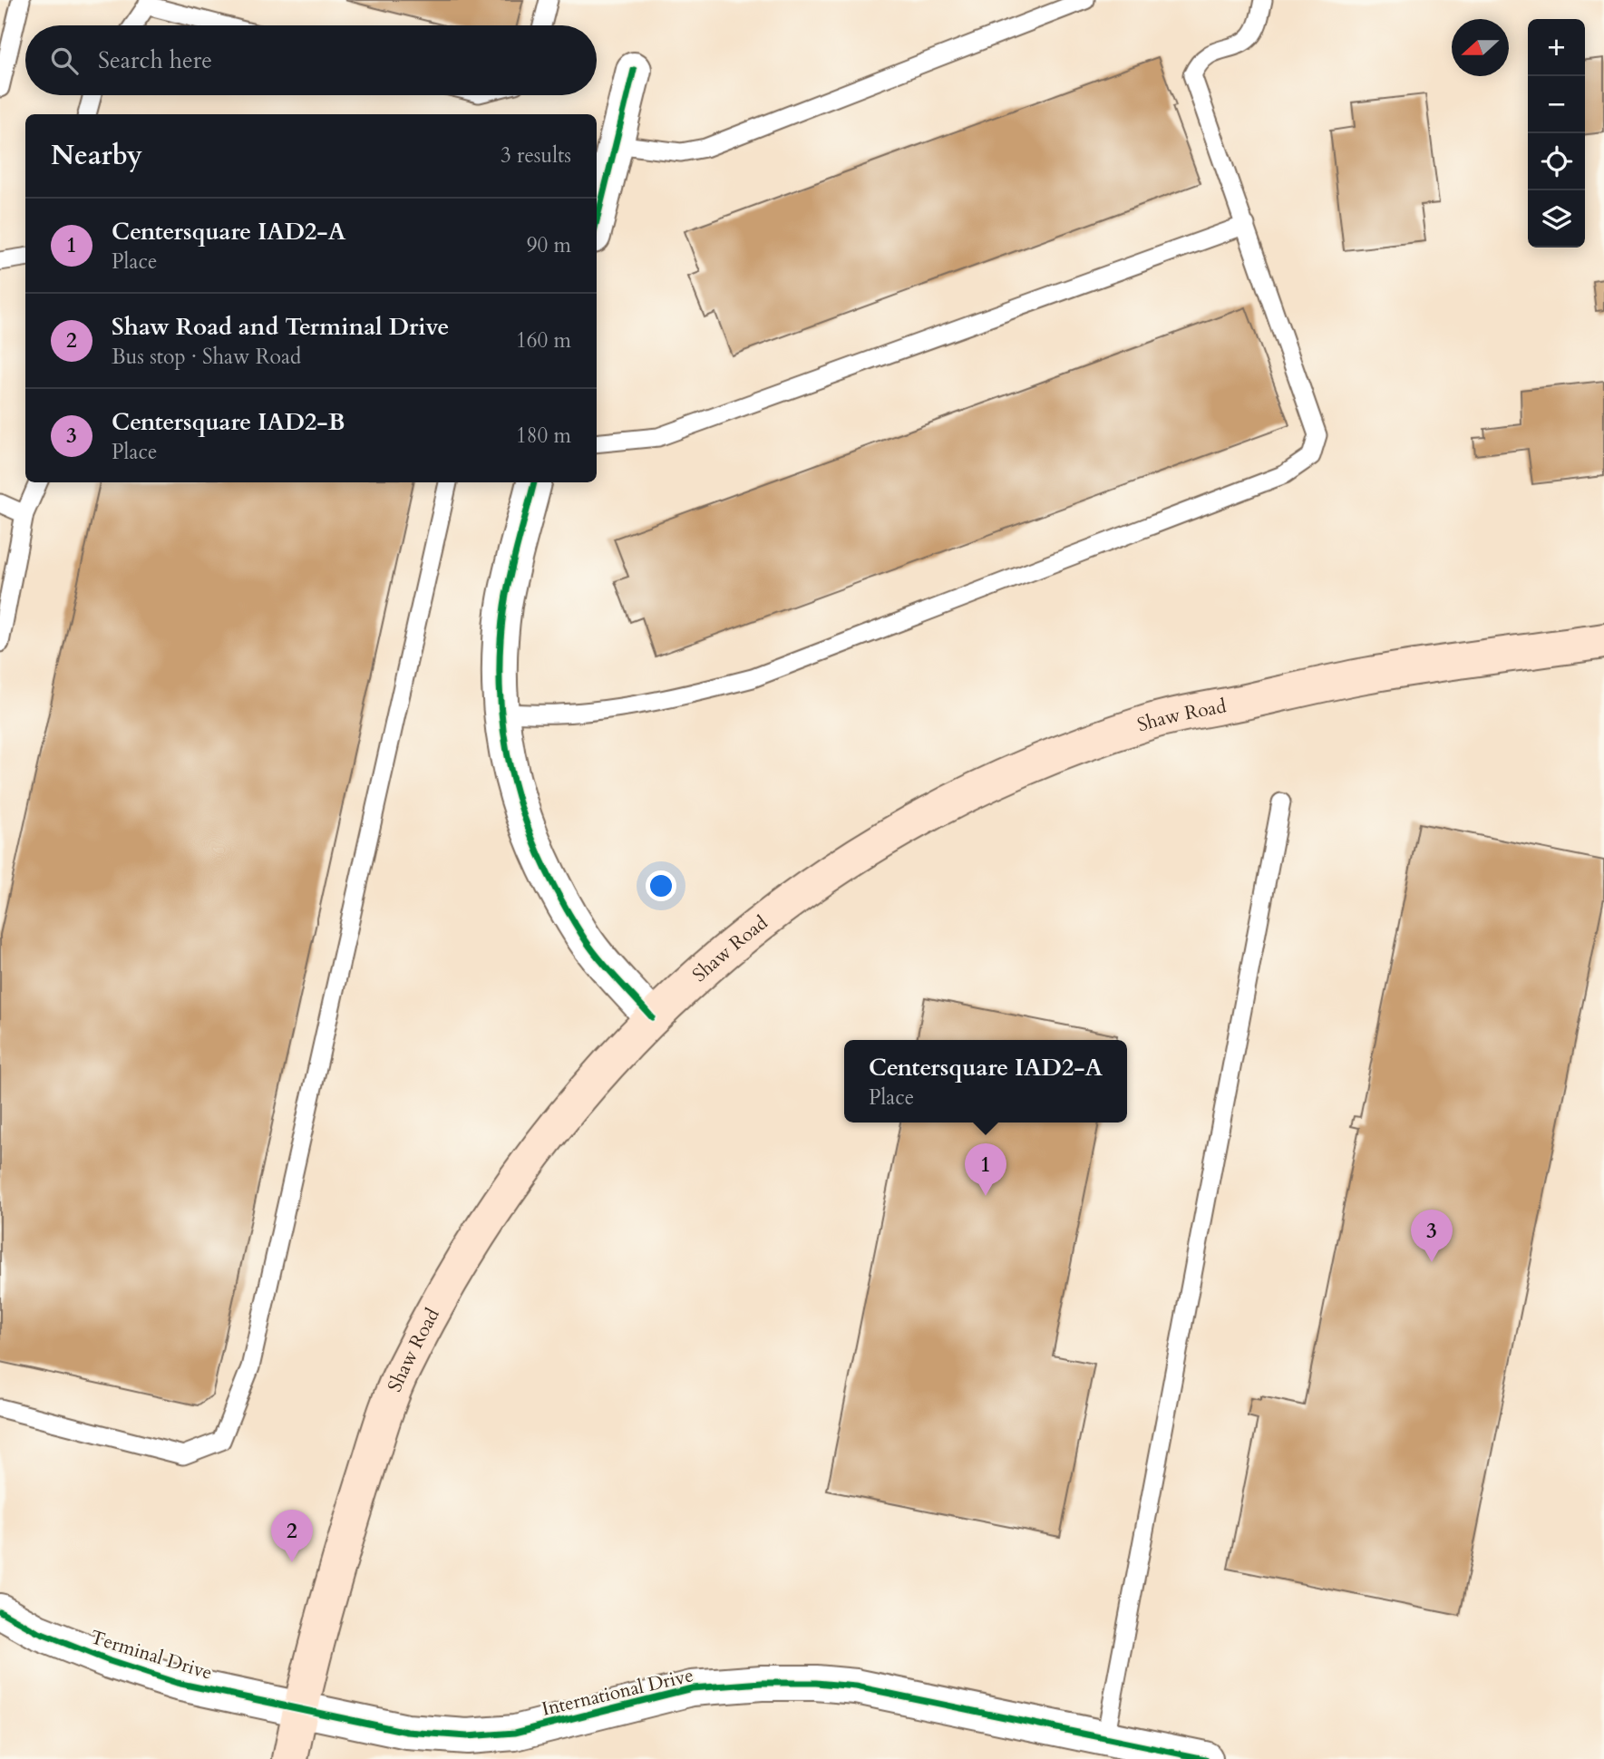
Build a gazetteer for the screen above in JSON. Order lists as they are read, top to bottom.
{
  "streets": {
    "main road": ["Shaw Road"],
    "street": ["Terminal Drive", "International Drive"]
  },
  "crossings": [
    ["Shaw Road", "Terminal Drive"],
    ["Shaw Road", "International Drive"],
    ["Terminal Drive", "International Drive"]
  ],
  "north": "left",
  "page": {
    "map_buttons": ["+", "−"],
    "search": "Search here",
    "heading": ["Nearby", "3 results"],
    "list": [
      {
        "mark": "1",
        "name": "Centersquare IAD2-A",
        "note": "Place",
        "value": "90 m"
      },
      {
        "mark": "2",
        "name": "Shaw Road and Terminal Drive",
        "note": "Bus stop · Shaw Road",
        "value": "160 m"
      },
      {
        "mark": "3",
        "name": "Centersquare IAD2-B",
        "note": "Place",
        "value": "180 m"
      }
    ],
    "popup": ["Centersquare IAD2-A", "Place"],
    "pins": ["1", "3", "2"]
  }
}
